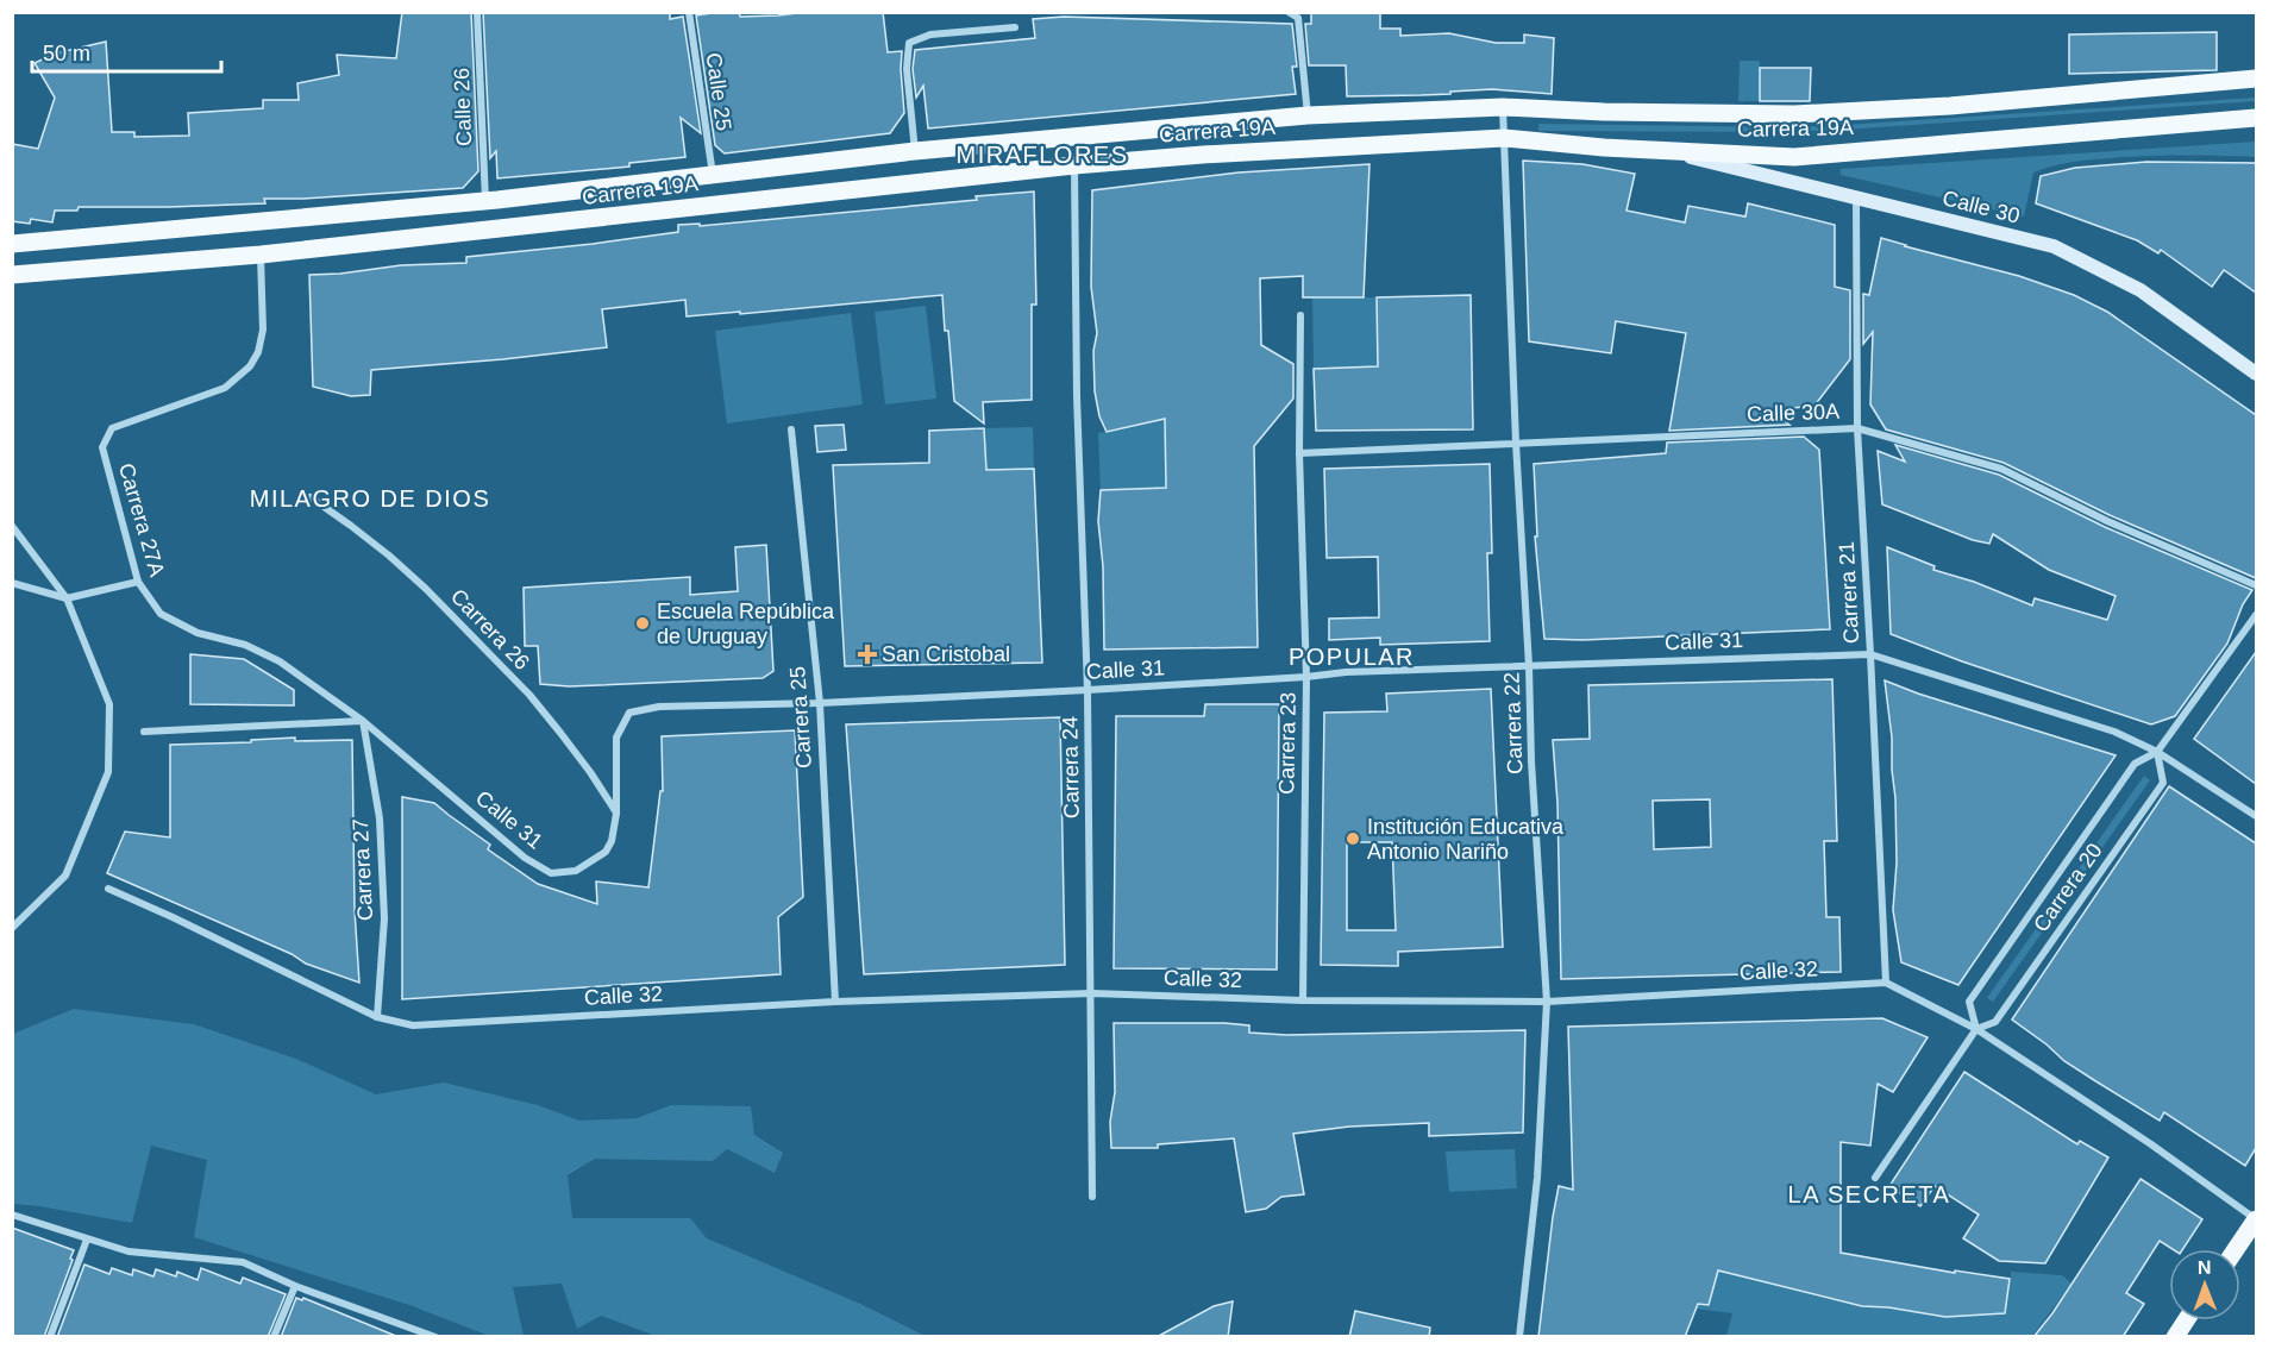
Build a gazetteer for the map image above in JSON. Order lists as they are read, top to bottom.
{
  "streets": {
    "main road": ["Carrera 19A"],
    "street": [
      "Calle 25",
      "Calle 26",
      "Calle 30",
      "Calle 30A",
      "Carrera 27A",
      "Carrera 21",
      "Carrera 26",
      "Calle 31",
      "Carrera 25",
      "Carrera 22",
      "Carrera 23",
      "Carrera 24",
      "Carrera 27",
      "Carrera 20",
      "Calle 32"
    ]
  },
  "crossings": [
    ["Calle 25", "Carrera 19A"],
    ["Calle 26", "Carrera 19A"],
    ["Carrera 19A", "Calle 30"],
    ["Carrera 19A", "Carrera 27A"],
    ["Carrera 19A", "Carrera 22"],
    ["Carrera 19A", "Carrera 24"],
    ["Calle 30", "Carrera 21"],
    ["Calle 30A", "Carrera 21"],
    ["Calle 30A", "Carrera 22"],
    ["Calle 30A", "Carrera 23"],
    ["Carrera 27A", "Calle 31"],
    ["Carrera 27A", "Carrera 27"],
    ["Carrera 21", "Calle 31"],
    ["Carrera 21", "Calle 32"],
    ["Carrera 26", "Calle 31"],
    ["Calle 31", "Carrera 25"],
    ["Calle 31", "Carrera 22"],
    ["Calle 31", "Carrera 23"],
    ["Calle 31", "Carrera 24"],
    ["Calle 31", "Carrera 27"],
    ["Calle 31", "Carrera 20"],
    ["Carrera 25", "Calle 32"],
    ["Carrera 22", "Calle 32"],
    ["Carrera 23", "Calle 32"],
    ["Carrera 24", "Calle 32"],
    ["Carrera 27", "Calle 32"],
    ["Carrera 20", "Calle 32"]
  ],
  "districts": [
    "MIRAFLORES",
    "MILAGRO DE DIOS",
    "POPULAR",
    "LA SECRETA"
  ],
  "places": {
    "other": ["Escuela República de Uruguay", "Institución Educativa Antonio Nariño"],
    "health": ["San Cristobal"]
  },
  "scale_bar": "50 m",
  "north": "top"
}
